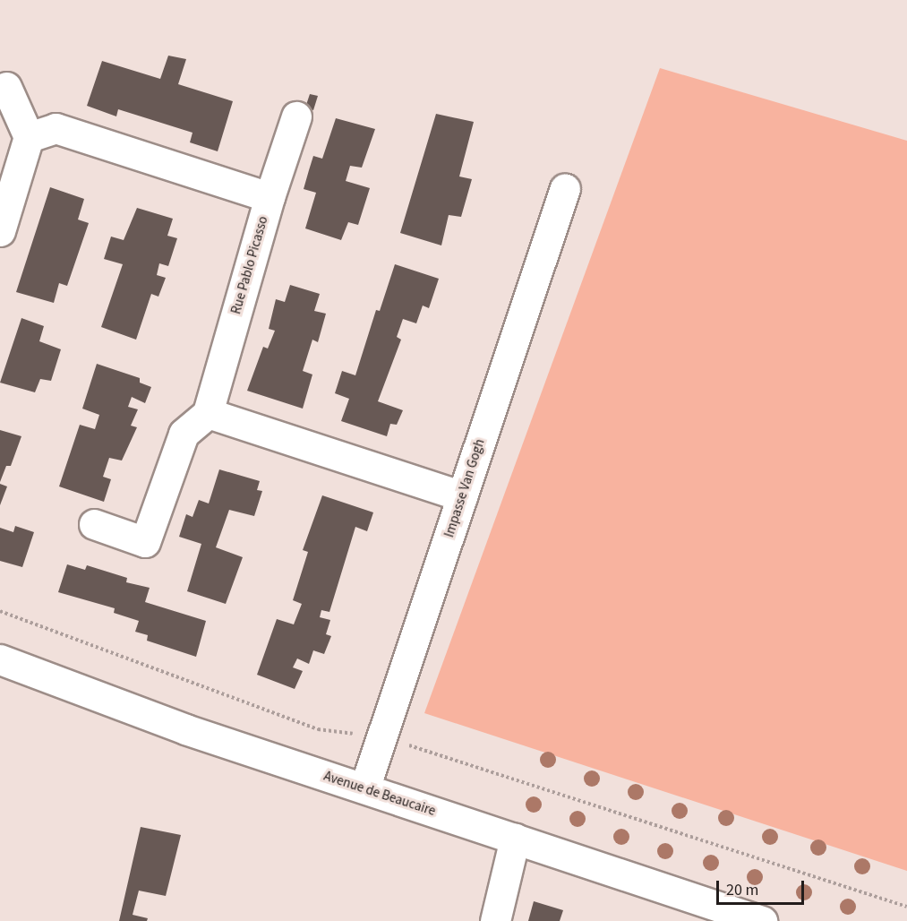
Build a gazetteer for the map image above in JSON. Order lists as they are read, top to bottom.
{
  "streets": {
    "street": ["Rue Pablo Picasso", "Impasse Van Gogh", "Avenue de Beaucaire"]
  },
  "crossings": [
    ["Impasse Van Gogh", "Avenue de Beaucaire"]
  ],
  "scale_bar": "20 m"
}
